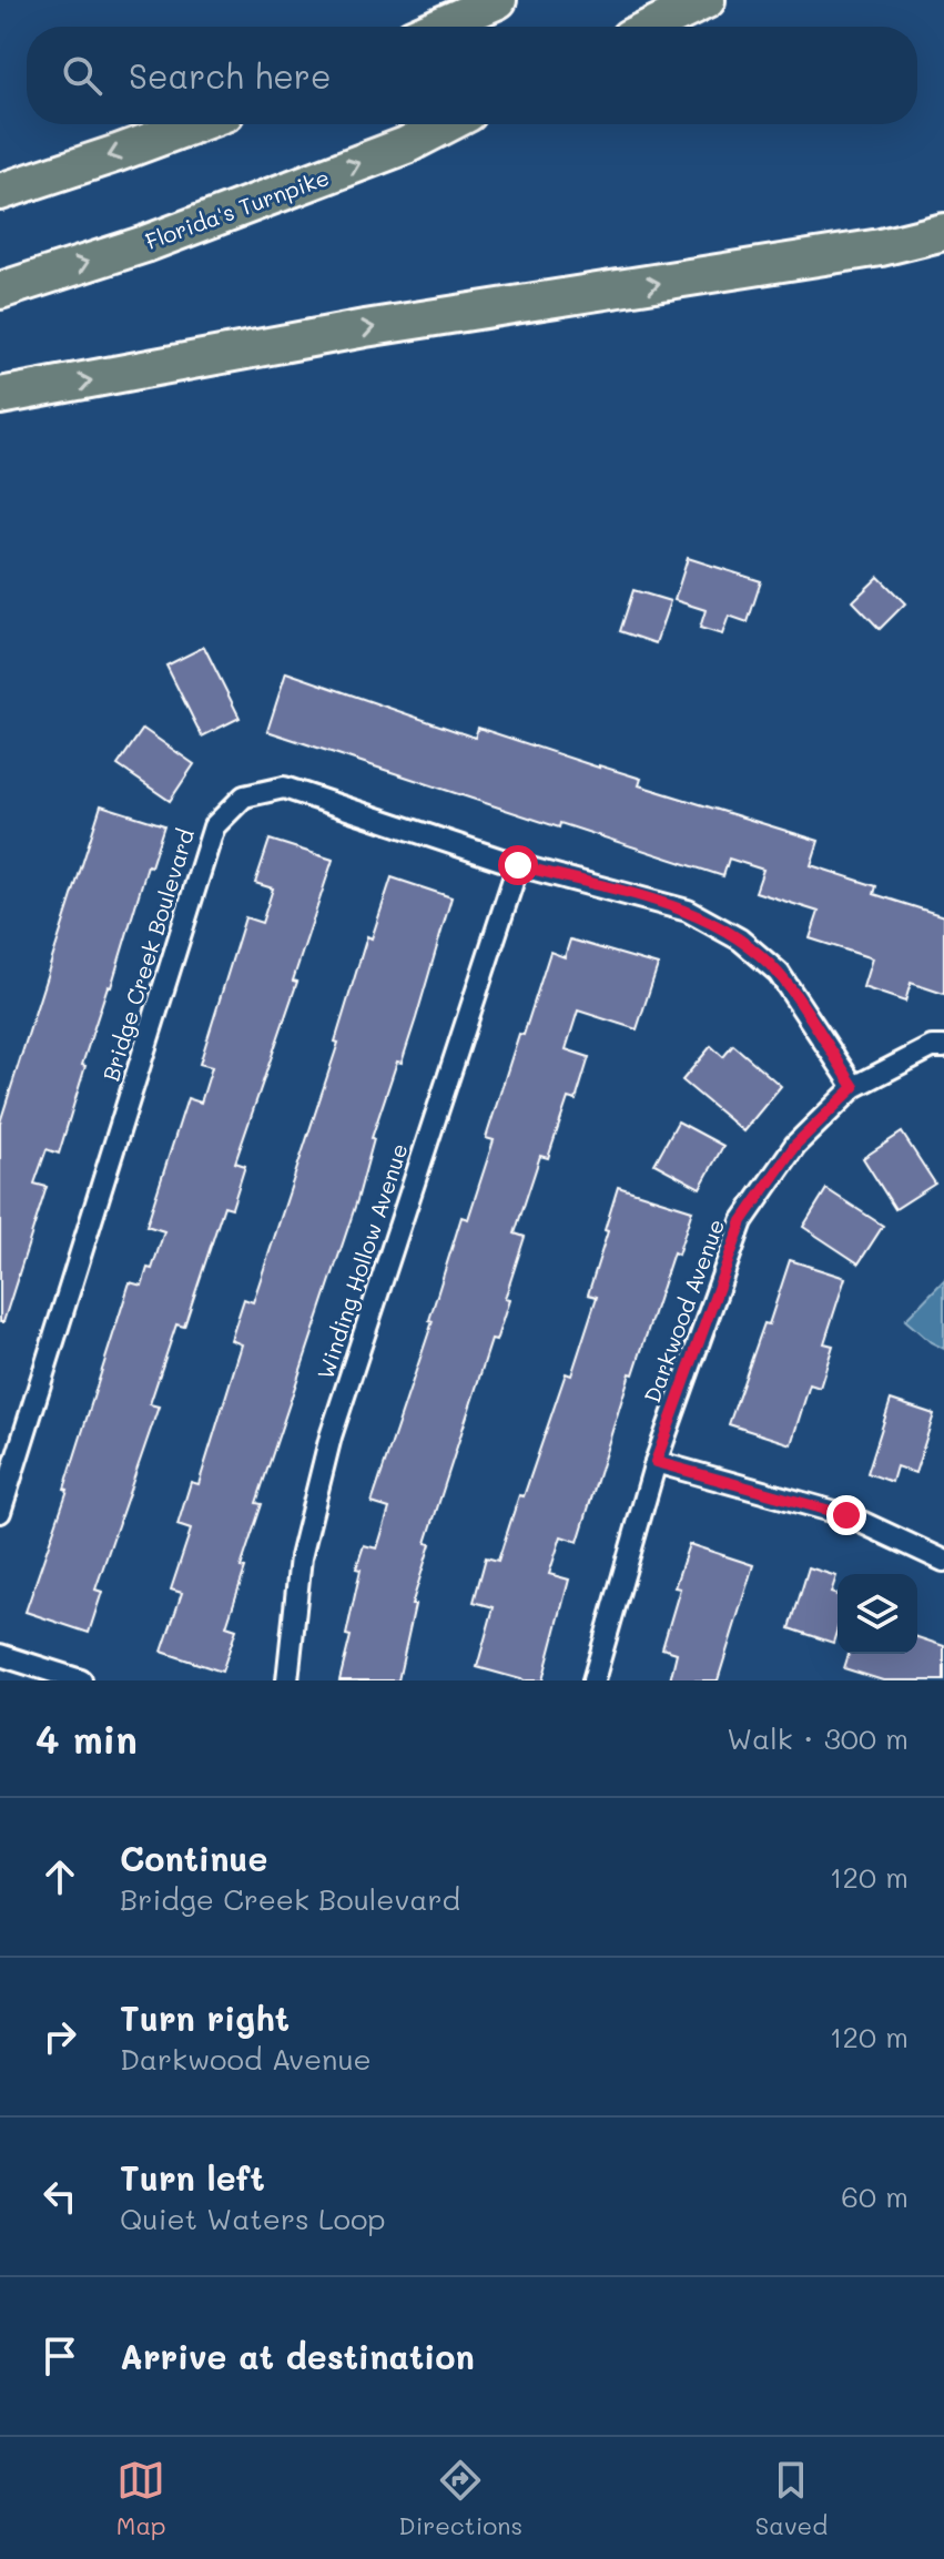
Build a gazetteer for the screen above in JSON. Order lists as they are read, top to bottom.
{
  "streets": {
    "highway": ["Florida's Turnpike"],
    "street": ["Bridge Creek Boulevard", "Winding Hollow Avenue", "Darkwood Avenue"]
  },
  "crossings": [
    ["Bridge Creek Boulevard", "Winding Hollow Avenue"],
    ["Bridge Creek Boulevard", "Darkwood Avenue"]
  ],
  "page": {
    "search": "Search here",
    "heading": ["4 min", "Walk · 300 m"],
    "list": [
      ["Continue", "Bridge Creek Boulevard", "120 m"],
      ["Turn right", "Darkwood Avenue", "120 m"],
      ["Turn left", "Quiet Waters Loop", "60 m"],
      "Arrive at destination"
    ],
    "nav": ["Map", "Directions", "Saved"]
  }
}
